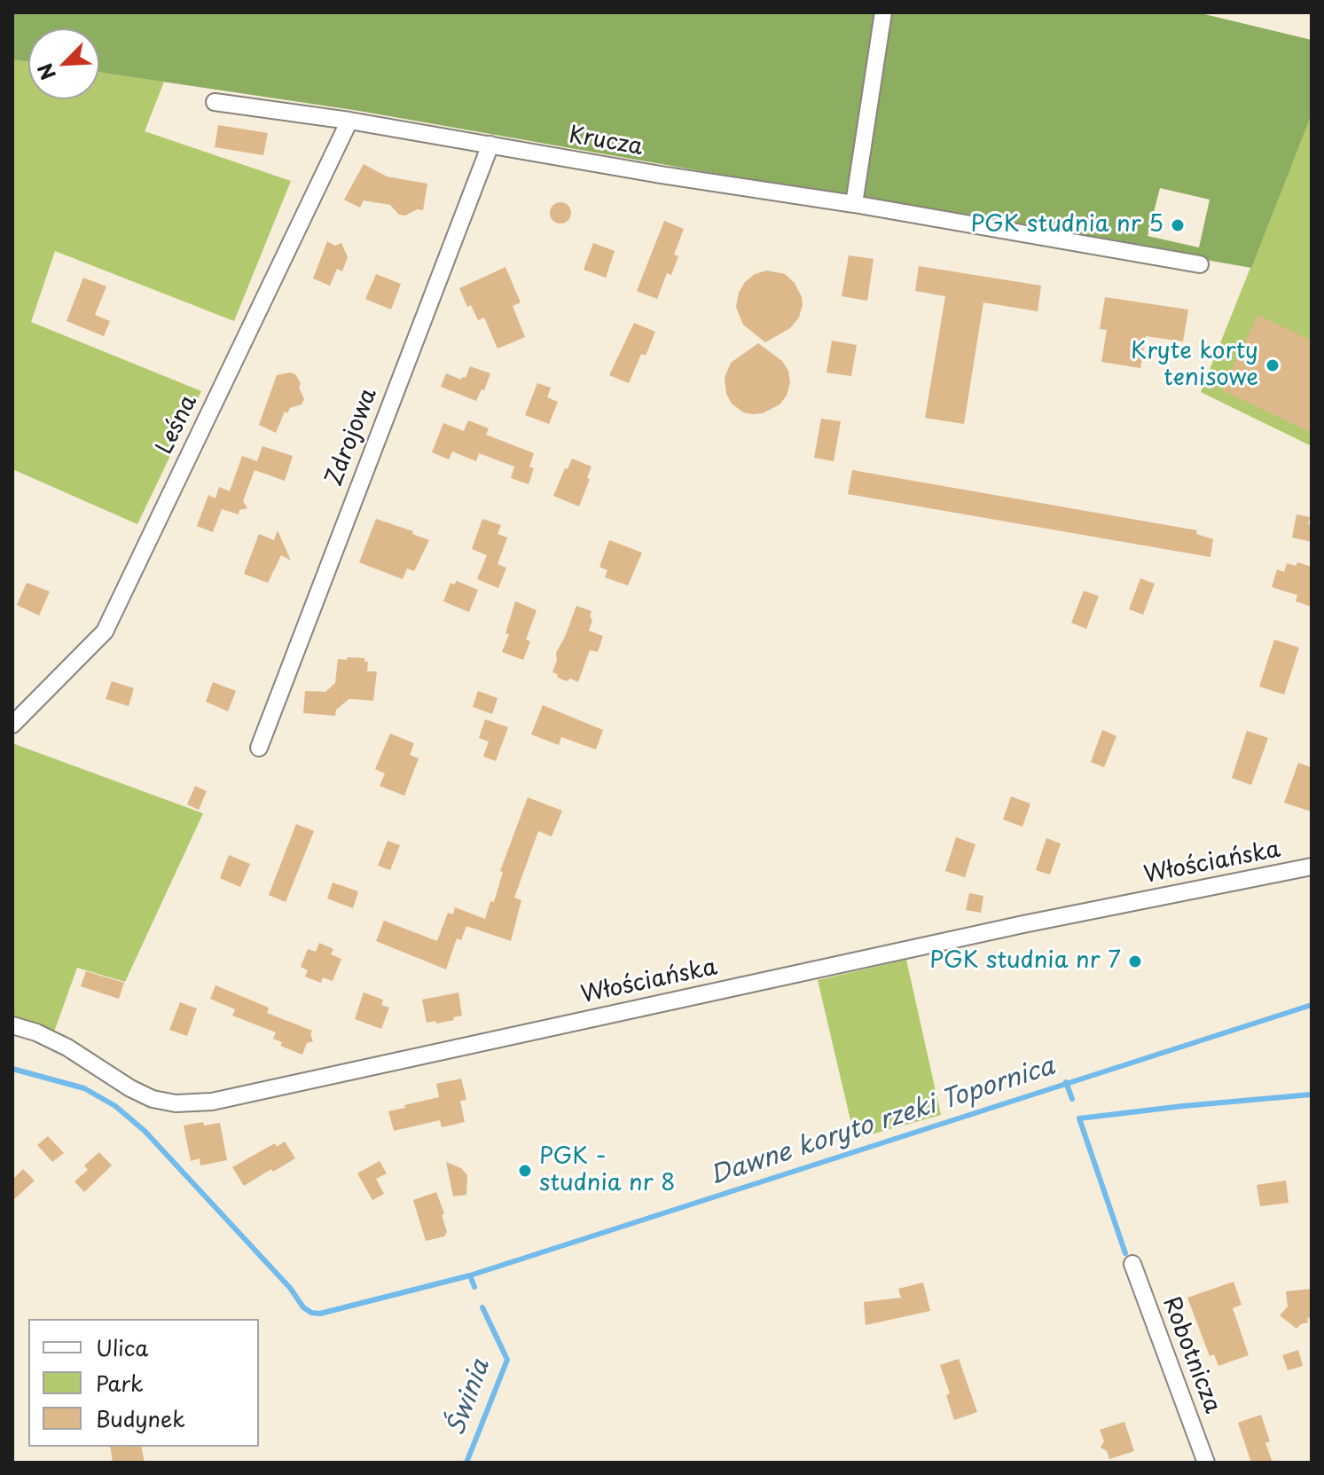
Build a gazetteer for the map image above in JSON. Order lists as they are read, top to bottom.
{
  "streets": {
    "street": [
      "Krucza",
      "Leśna",
      "Zdrojowa",
      "Włościańska",
      "Robotnicza"
    ]
  },
  "crossings": [
    ["Krucza", "Leśna"],
    ["Krucza", "Zdrojowa"]
  ],
  "water": ["Dawne koryto rzeki Topornica", "Świnia"],
  "places": [
    "PGK studnia nr 5",
    "Kryte korty tenisowe",
    "PGK studnia nr 7",
    "PGK - studnia nr 8"
  ],
  "legend": ["Ulica", "Park", "Budynek"],
  "north": "bottom left"
}
